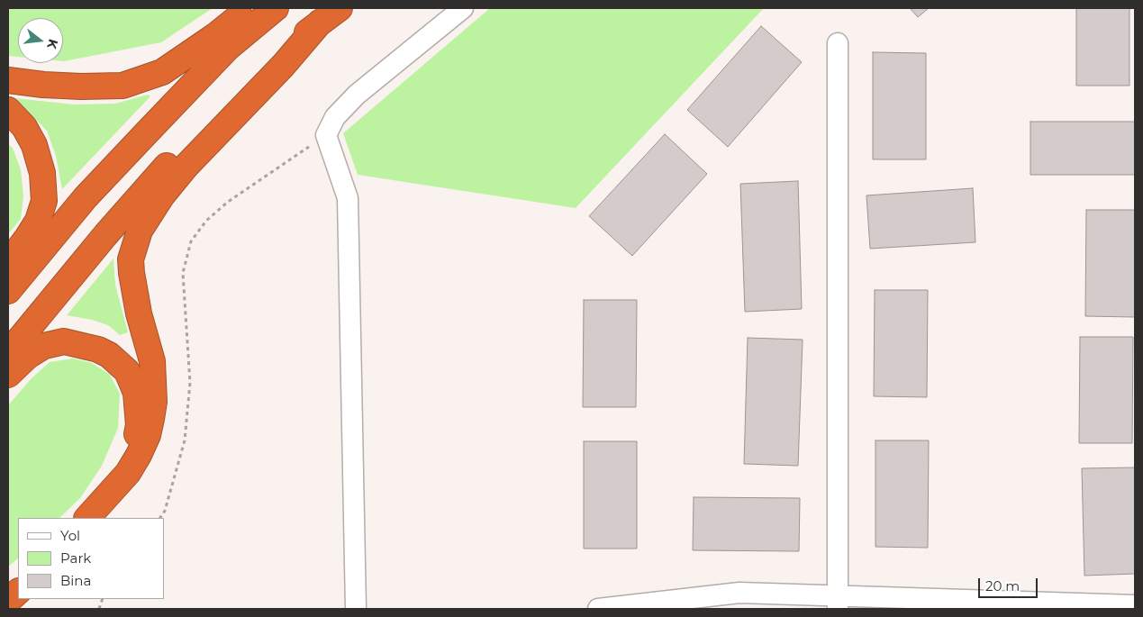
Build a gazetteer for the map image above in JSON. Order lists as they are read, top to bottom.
{
  "legend": ["Yol", "Park", "Bina"],
  "scale_bar": "20 m",
  "north": "right"
}
